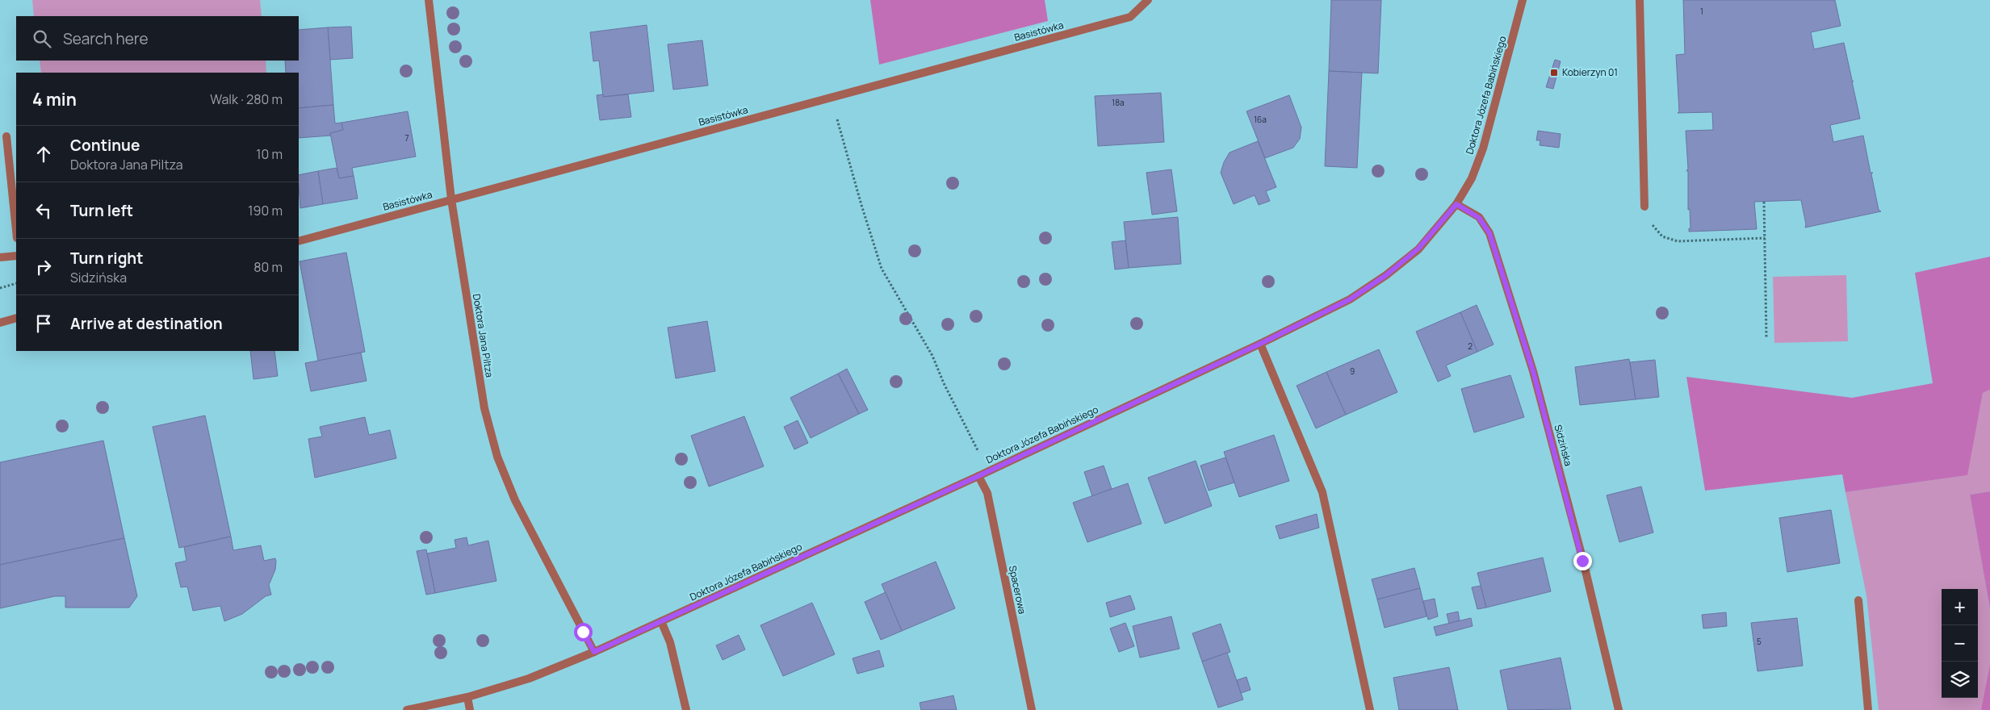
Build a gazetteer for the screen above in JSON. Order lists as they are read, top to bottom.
{
  "streets": {
    "street": [
      "Basistówka",
      "Doktora Józefa Babińskiego",
      "Doktora Jana Piltza",
      "Sidzińska",
      "Spacerowa"
    ]
  },
  "crossings": [
    ["Basistówka", "Doktora Jana Piltza"],
    ["Doktora Józefa Babińskiego", "Doktora Jana Piltza"],
    ["Doktora Józefa Babińskiego", "Sidzińska"],
    ["Doktora Józefa Babińskiego", "Spacerowa"]
  ],
  "places": {
    "transit": ["Kobierzyn 01"]
  },
  "house_numbers": [
    "1",
    "18a",
    "16a",
    "7",
    "2",
    "9",
    "5"
  ],
  "page": {
    "search": "Search here",
    "heading": ["4 min", "Walk · 280 m"],
    "list": [
      ["Continue", "Doktora Jana Piltza", "10 m"],
      ["Turn left", "190 m"],
      ["Turn right", "Sidzińska", "80 m"],
      "Arrive at destination"
    ],
    "map_buttons": ["+", "−"]
  }
}
